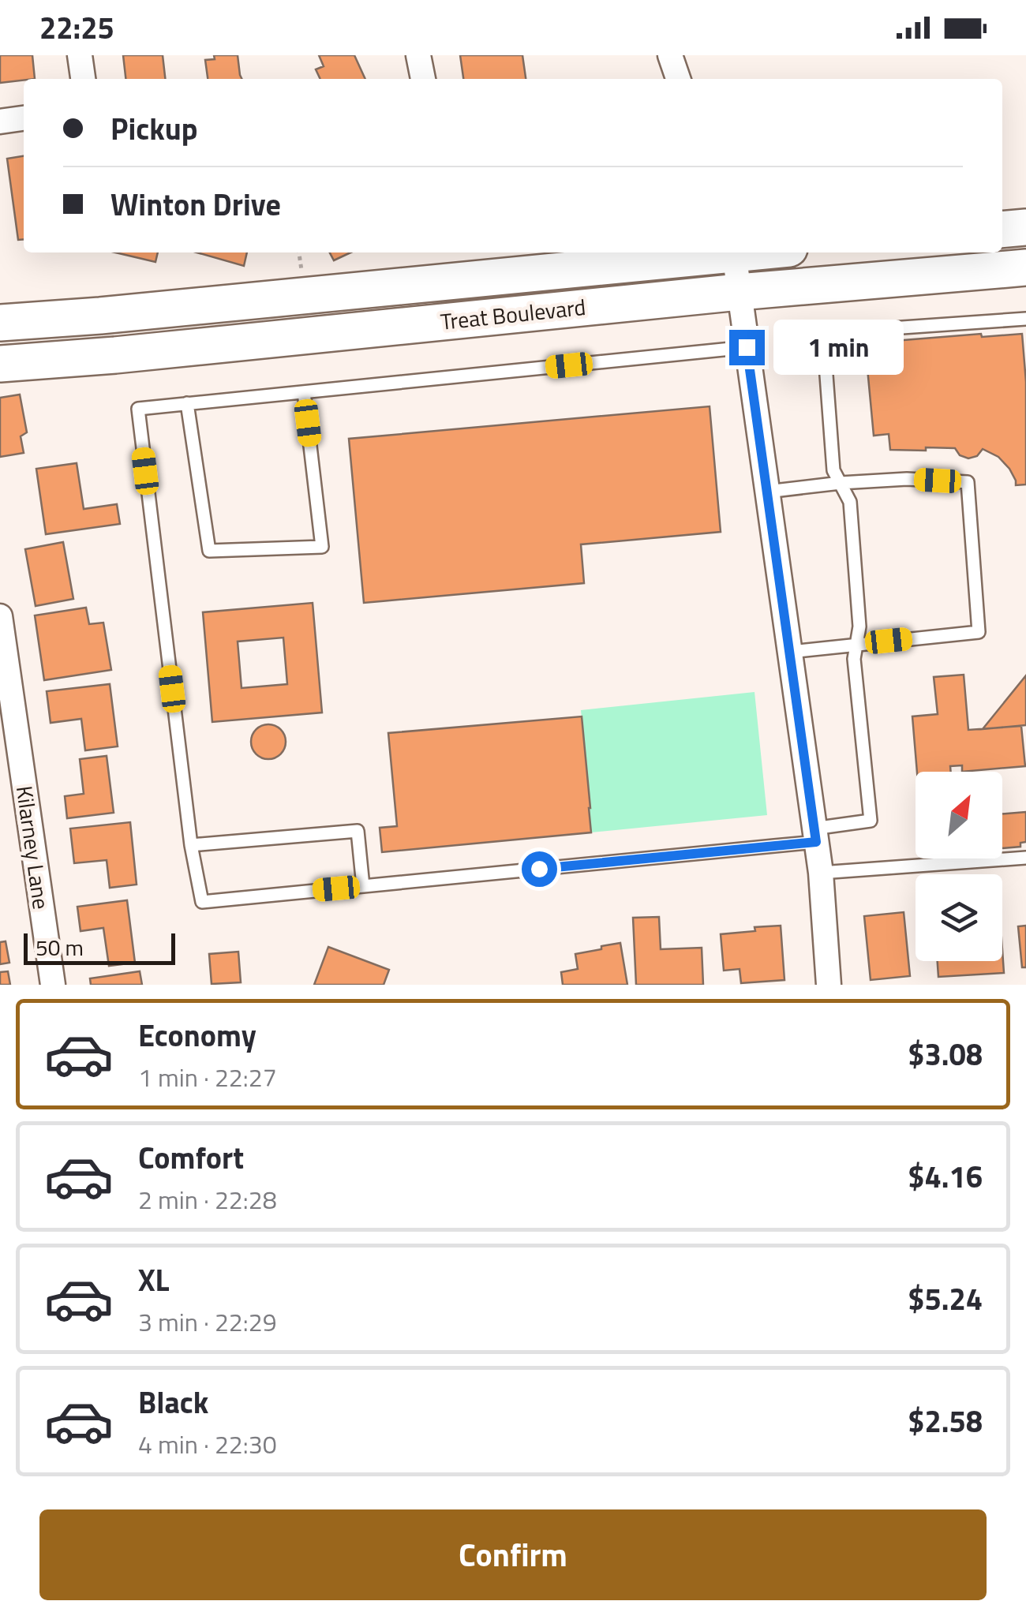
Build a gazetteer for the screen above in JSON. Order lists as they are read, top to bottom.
{
  "streets": {
    "main road": ["Treat Boulevard"],
    "street": ["Kilarney Lane"]
  },
  "scale_bar": "50 m",
  "north": "top right",
  "page": {
    "status": "22:25",
    "banner": ["Pickup", "Winton Drive"],
    "bubble": "1 min",
    "scale": "50 m",
    "list": [
      {
        "name": "Economy",
        "note": "1 min · 22:27",
        "value": "$3.08"
      },
      {
        "name": "Comfort",
        "note": "2 min · 22:28",
        "value": "$4.16"
      },
      {
        "name": "XL",
        "note": "3 min · 22:29",
        "value": "$5.24"
      },
      {
        "name": "Black",
        "note": "4 min · 22:30",
        "value": "$2.58"
      }
    ],
    "buttons": "Confirm"
  }
}
